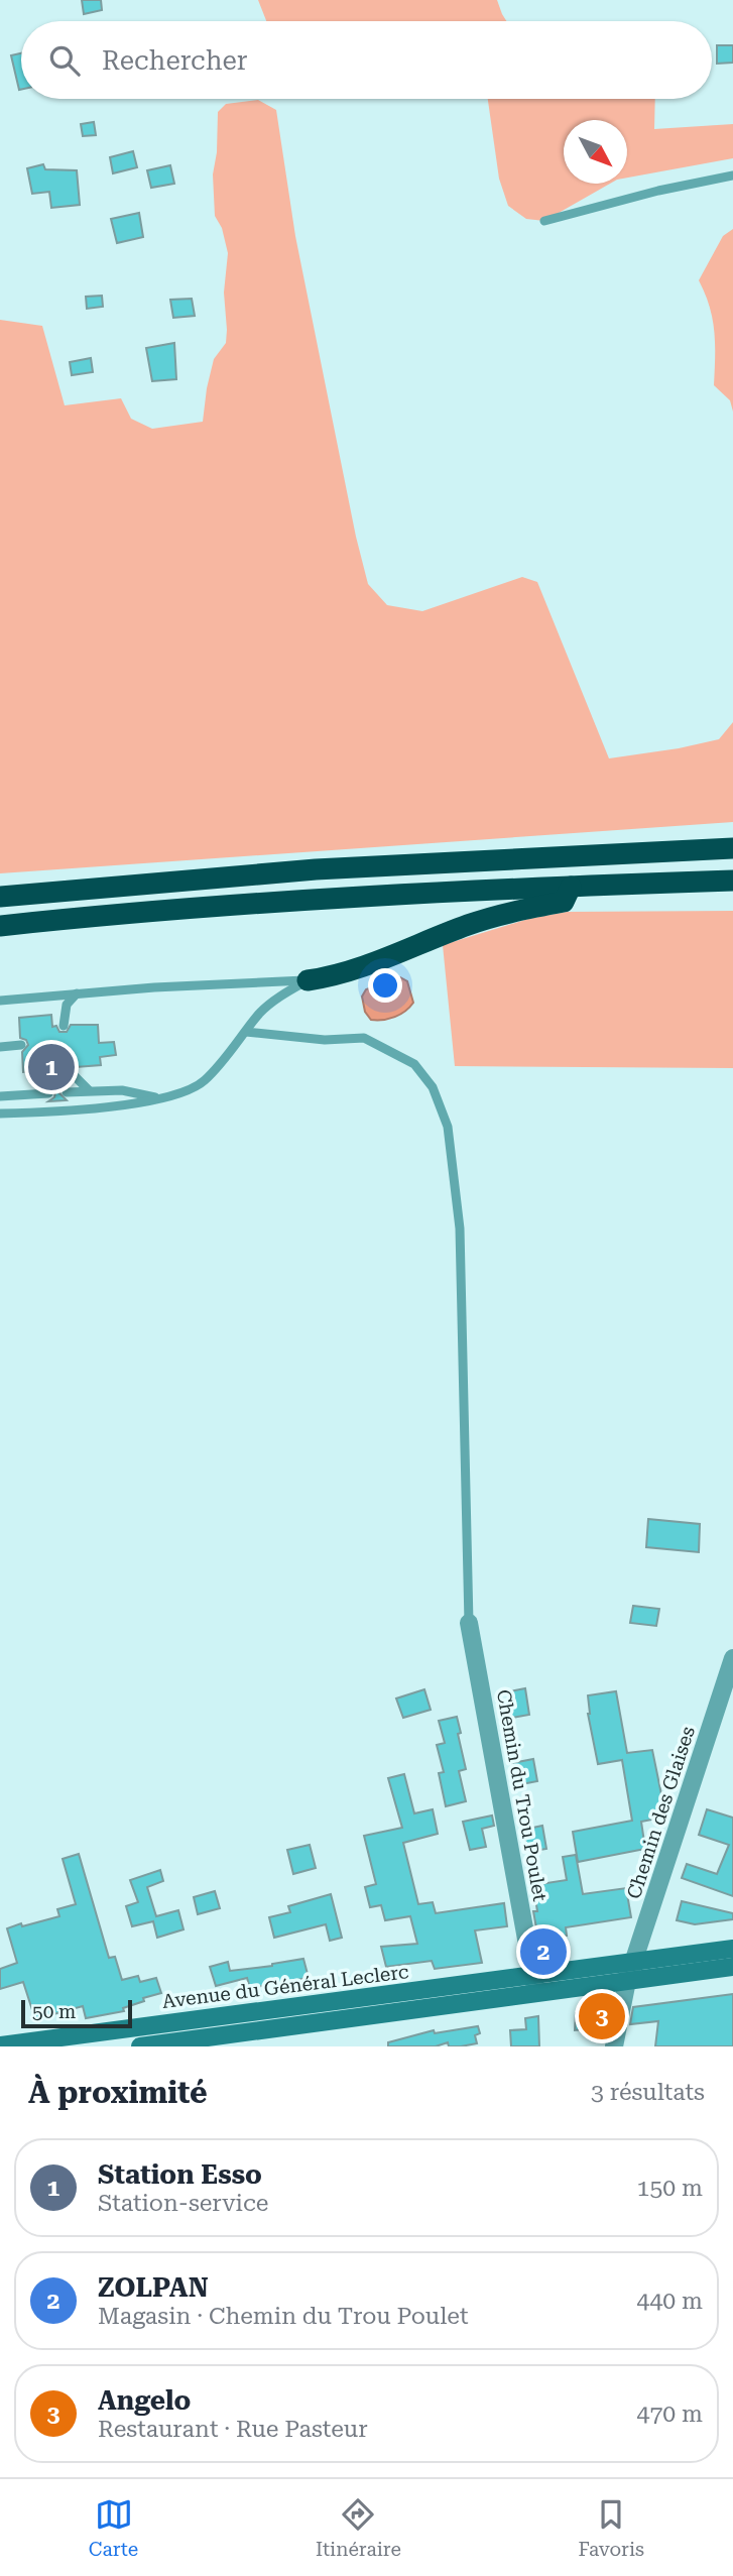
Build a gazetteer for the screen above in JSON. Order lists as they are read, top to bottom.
{
  "streets": {
    "main road": ["Avenue du Général Leclerc"],
    "street": ["Chemin du Trou Poulet", "Chemin des Glaises"]
  },
  "crossings": [
    ["Chemin du Trou Poulet", "Avenue du Général Leclerc"],
    ["Chemin des Glaises", "Avenue du Général Leclerc"]
  ],
  "scale_bar": "50 m",
  "north": "bottom right",
  "page": {
    "search": "Rechercher",
    "pins": ["1", "2", "3"],
    "scale": "50 m",
    "heading": ["À proximité", "3 résultats"],
    "list": [
      {
        "mark": "1",
        "name": "Station Esso",
        "note": "Station-service",
        "value": "150 m"
      },
      {
        "mark": "2",
        "name": "ZOLPAN",
        "note": "Magasin · Chemin du Trou Poulet",
        "value": "440 m"
      },
      {
        "mark": "3",
        "name": "Angelo",
        "note": "Restaurant · Rue Pasteur",
        "value": "470 m"
      }
    ],
    "nav": ["Carte", "Itinéraire", "Favoris"]
  }
}
